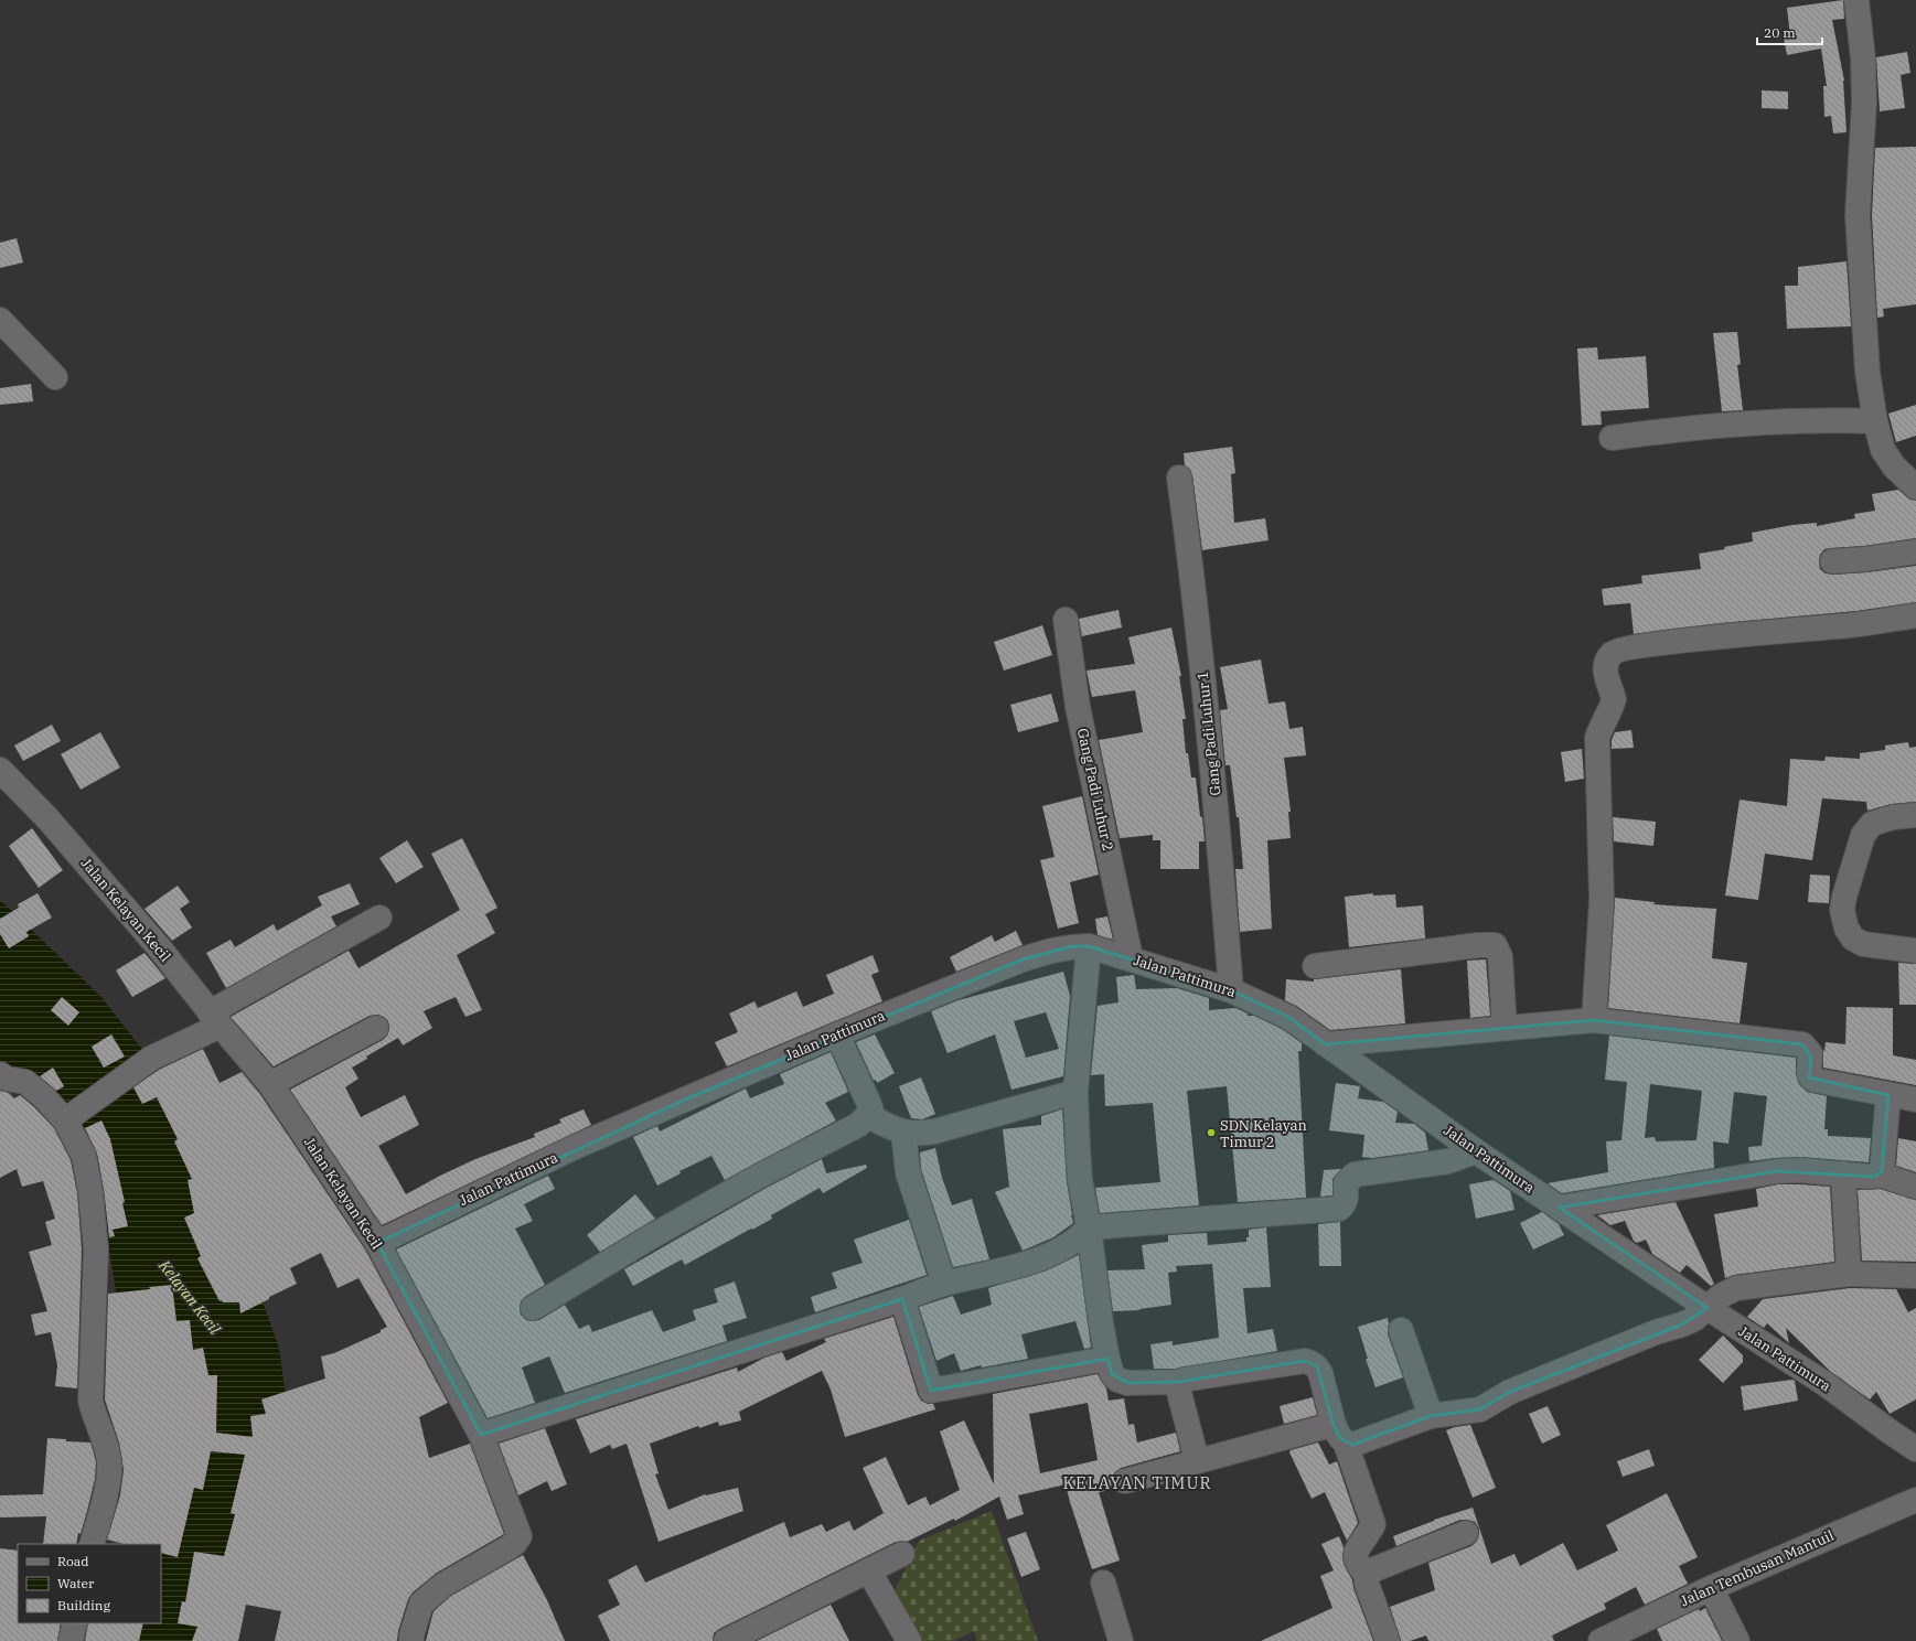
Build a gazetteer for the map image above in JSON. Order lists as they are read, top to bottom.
{
  "streets": {
    "street": [
      "Gang Padi Luhur 1",
      "Gang Padi Luhur 2",
      "Jalan Kelayan Kecil",
      "Jalan Pattimura",
      "Jalan Tembusan Mantuil"
    ]
  },
  "crossings": [
    ["Gang Padi Luhur 1", "Jalan Pattimura"],
    ["Gang Padi Luhur 2", "Jalan Pattimura"],
    ["Jalan Kelayan Kecil", "Jalan Pattimura"]
  ],
  "districts": ["KELAYAN TIMUR"],
  "water": ["Kelayan Kecil"],
  "places": ["SDN Kelayan Timur 2"],
  "legend": ["Road", "Water", "Building"],
  "scale_bar": "20 m"
}
